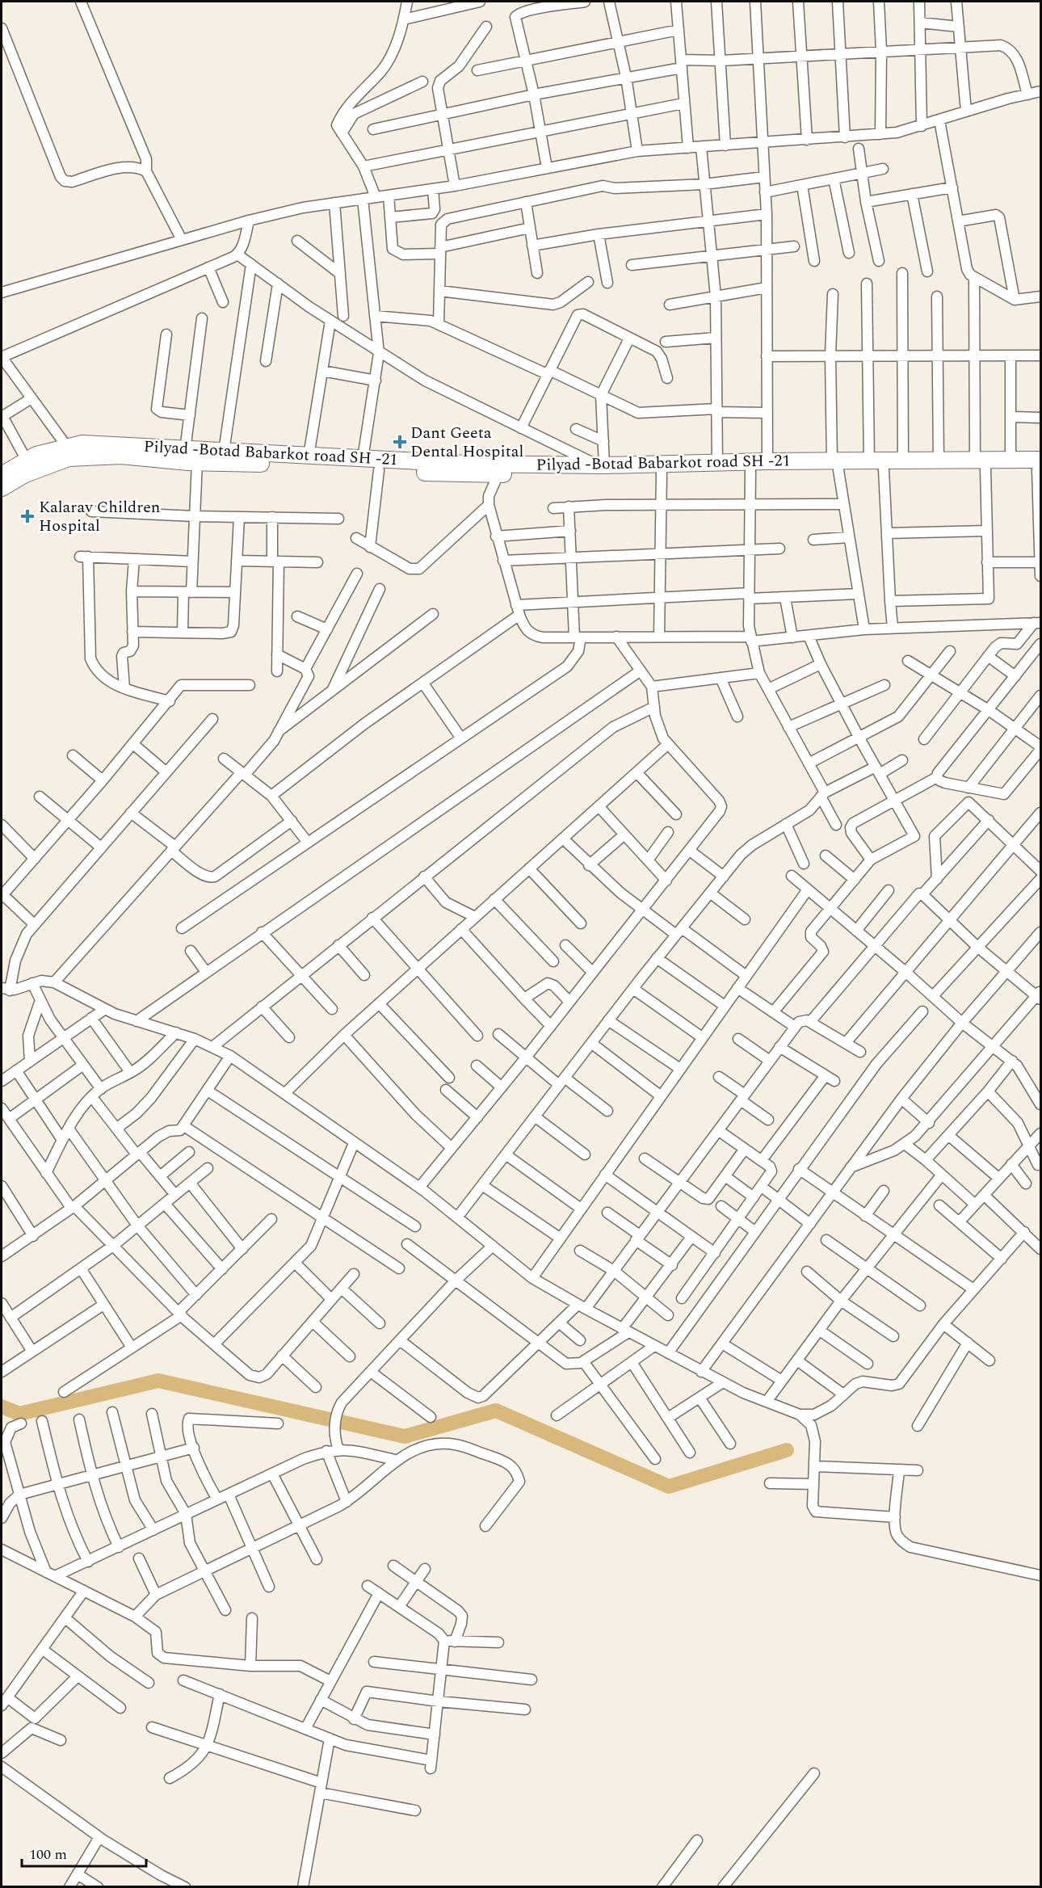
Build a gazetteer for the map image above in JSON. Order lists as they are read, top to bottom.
{
  "streets": {
    "main road": ["Pilyad -Botad Babarkot road SH -21"]
  },
  "places": {
    "health": ["Dant Geeta Dental Hospital", "Kalarav Children Hospital"]
  },
  "scale_bar": "100 m"
}
